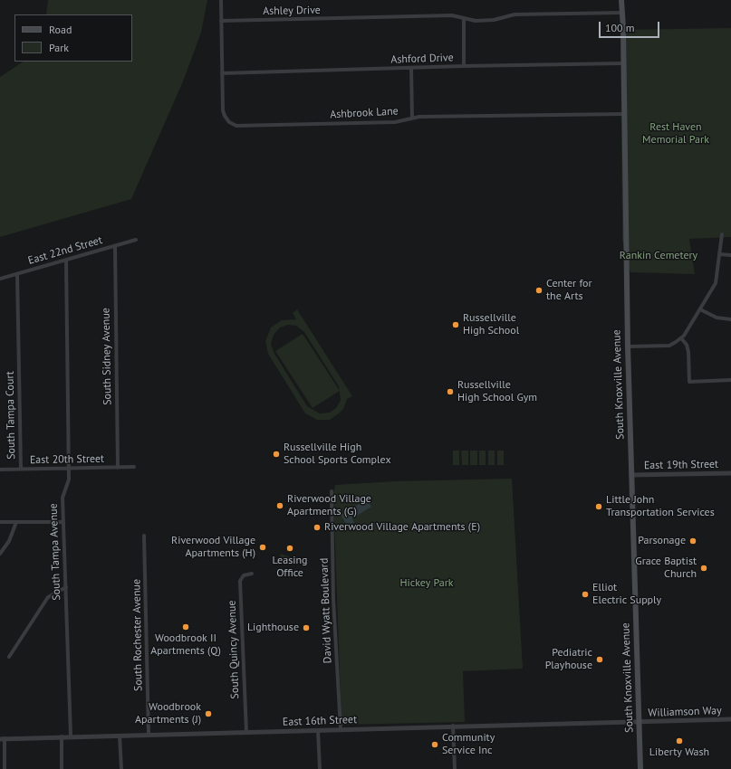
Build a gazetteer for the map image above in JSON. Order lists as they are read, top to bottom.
{
  "streets": {
    "main road": ["South Knoxville Avenue"],
    "street": [
      "Ashley Drive",
      "Ashford Drive",
      "Ashbrook Lane",
      "East 22nd Street",
      "South Sidney Avenue",
      "South Tampa Court",
      "East 20th Street",
      "East 19th Street",
      "South Tampa Avenue",
      "David Wyatt Boulevard",
      "South Rochester Avenue",
      "South Quincy Avenue",
      "Williamson Way",
      "East 16th Street"
    ]
  },
  "crossings": [
    ["Ashley Drive", "Ashbrook Lane"],
    ["Ashley Drive", "South Knoxville Avenue"],
    ["Ashford Drive", "Ashbrook Lane"],
    ["Ashford Drive", "South Knoxville Avenue"],
    ["Ashbrook Lane", "South Knoxville Avenue"],
    ["East 22nd Street", "South Sidney Avenue"],
    ["East 22nd Street", "South Tampa Court"],
    ["East 22nd Street", "South Tampa Avenue"],
    ["South Sidney Avenue", "East 20th Street"],
    ["South Knoxville Avenue", "East 19th Street"],
    ["South Knoxville Avenue", "Williamson Way"],
    ["South Knoxville Avenue", "East 16th Street"],
    ["South Tampa Court", "East 20th Street"],
    ["East 20th Street", "South Tampa Avenue"],
    ["South Tampa Avenue", "East 16th Street"],
    ["David Wyatt Boulevard", "East 16th Street"],
    ["South Rochester Avenue", "East 16th Street"],
    ["South Quincy Avenue", "East 16th Street"],
    ["Williamson Way", "East 16th Street"]
  ],
  "parks": ["Rest Haven Memorial Park", "Rankin Cemetery", "Hickey Park"],
  "places": [
    "Center for the Arts",
    "Russellville High School",
    "Russellville High School Gym",
    "Russellville High School Sports Complex",
    "Riverwood Village Apartments (G)",
    "Little John Transportation Services",
    "Riverwood Village Apartments (E)",
    "Parsonage",
    "Riverwood Village Apartments (H)",
    "Leasing Office",
    "Grace Baptist Church",
    "Elliot Electric Supply",
    "Woodbrook II Apartments (Q)",
    "Lighthouse",
    "Pediatric Playhouse",
    "Woodbrook Apartments (J)",
    "Liberty Wash",
    "Community Service Inc"
  ],
  "legend": ["Road", "Park"],
  "scale_bar": "100 m"
}
